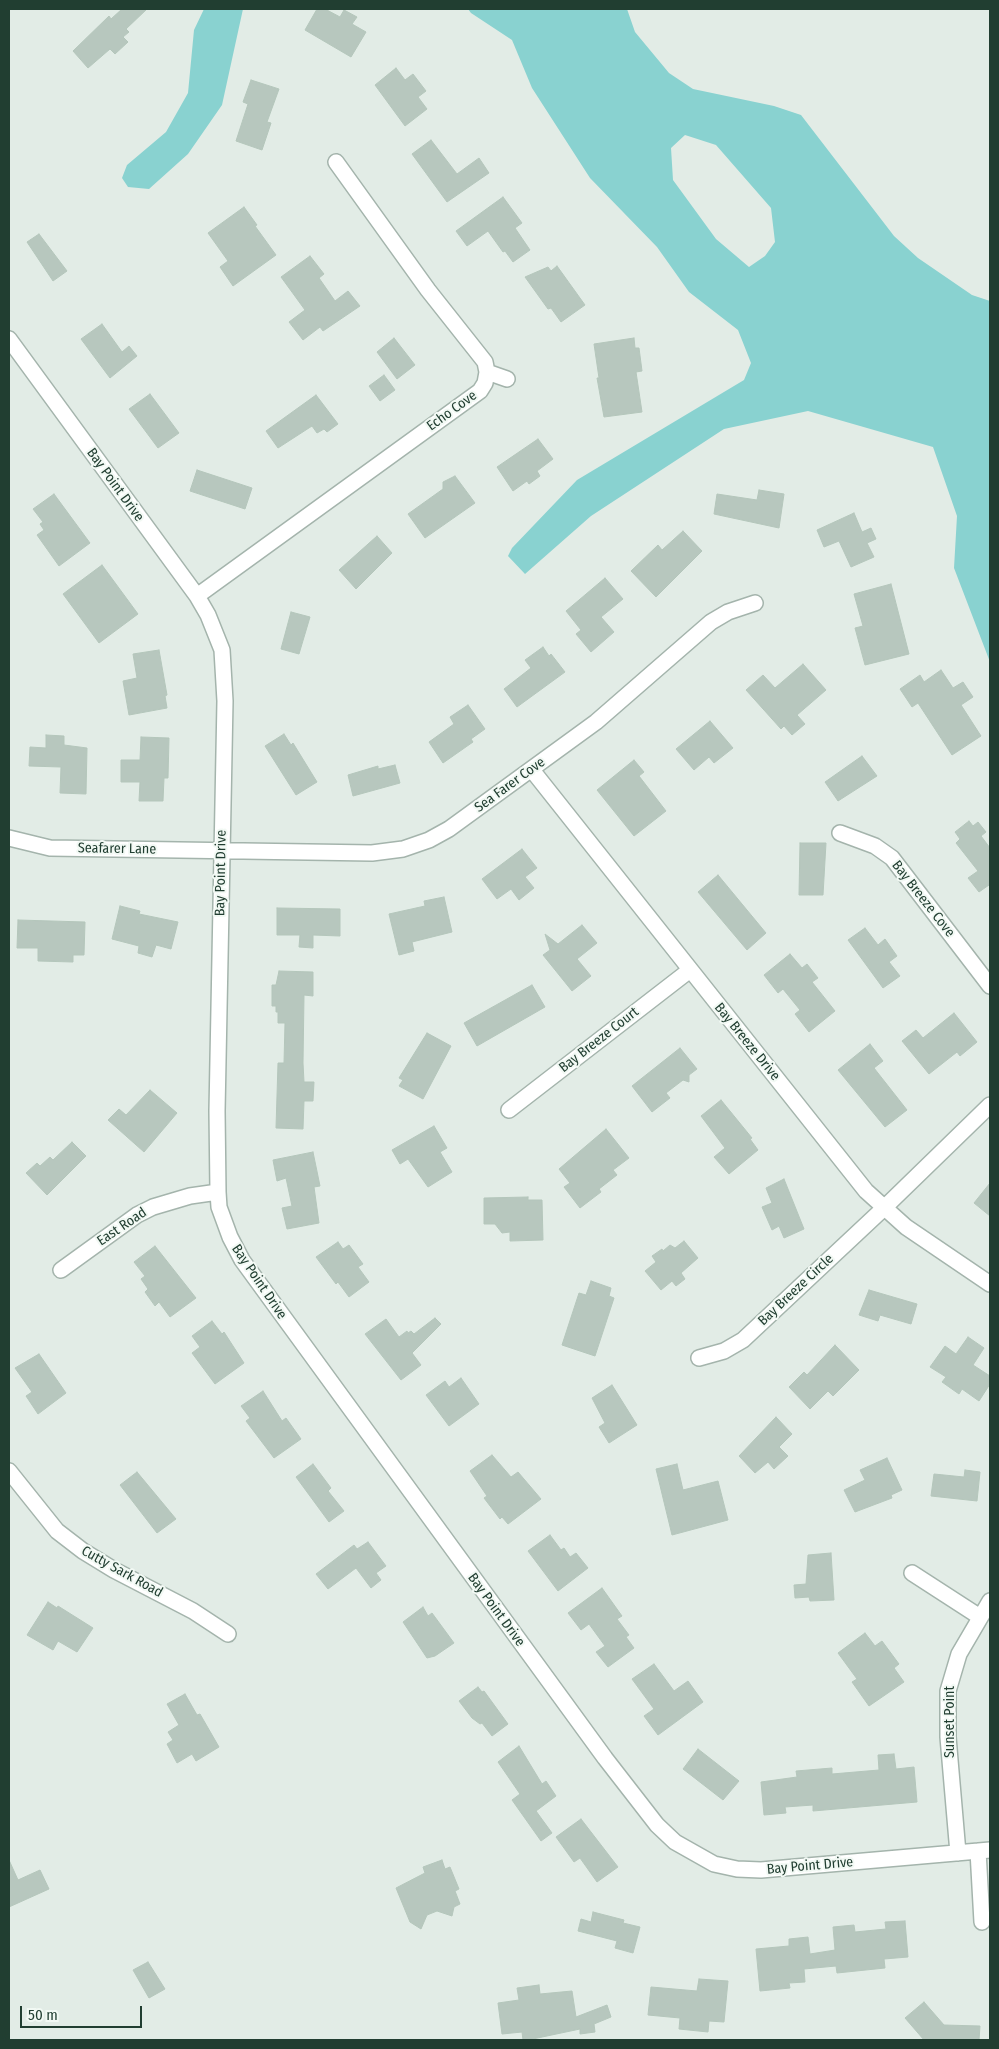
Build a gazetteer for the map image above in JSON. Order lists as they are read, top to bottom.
{
  "streets": {
    "street": [
      "Echo Cove",
      "Bay Point Drive",
      "Sea Farer Cove",
      "Seafarer Lane",
      "Bay Breeze Cove",
      "Bay Breeze Court",
      "Bay Breeze Drive",
      "East Road",
      "Bay Breeze Circle",
      "Cutty Sark Road",
      "Sunset Point"
    ]
  },
  "crossings": [
    ["Echo Cove", "Bay Point Drive"],
    ["Bay Point Drive", "Sea Farer Cove"],
    ["Bay Point Drive", "Seafarer Lane"],
    ["Bay Point Drive", "East Road"],
    ["Bay Point Drive", "Sunset Point"],
    ["Sea Farer Cove", "Seafarer Lane"],
    ["Sea Farer Cove", "Bay Breeze Drive"],
    ["Bay Breeze Court", "Bay Breeze Drive"],
    ["Bay Breeze Drive", "Bay Breeze Circle"]
  ],
  "scale_bar": "50 m"
}
